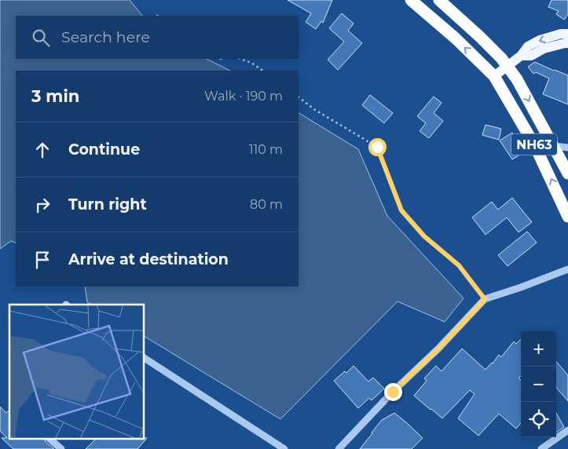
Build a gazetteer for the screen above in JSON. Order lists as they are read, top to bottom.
{
  "streets": {
    "highway": ["NH63"]
  },
  "page": {
    "search": "Search here",
    "heading": ["3 min", "Walk · 190 m"],
    "list": [
      ["Continue", "110 m"],
      ["Turn right", "80 m"],
      "Arrive at destination"
    ],
    "map_buttons": ["+", "−"]
  }
}
